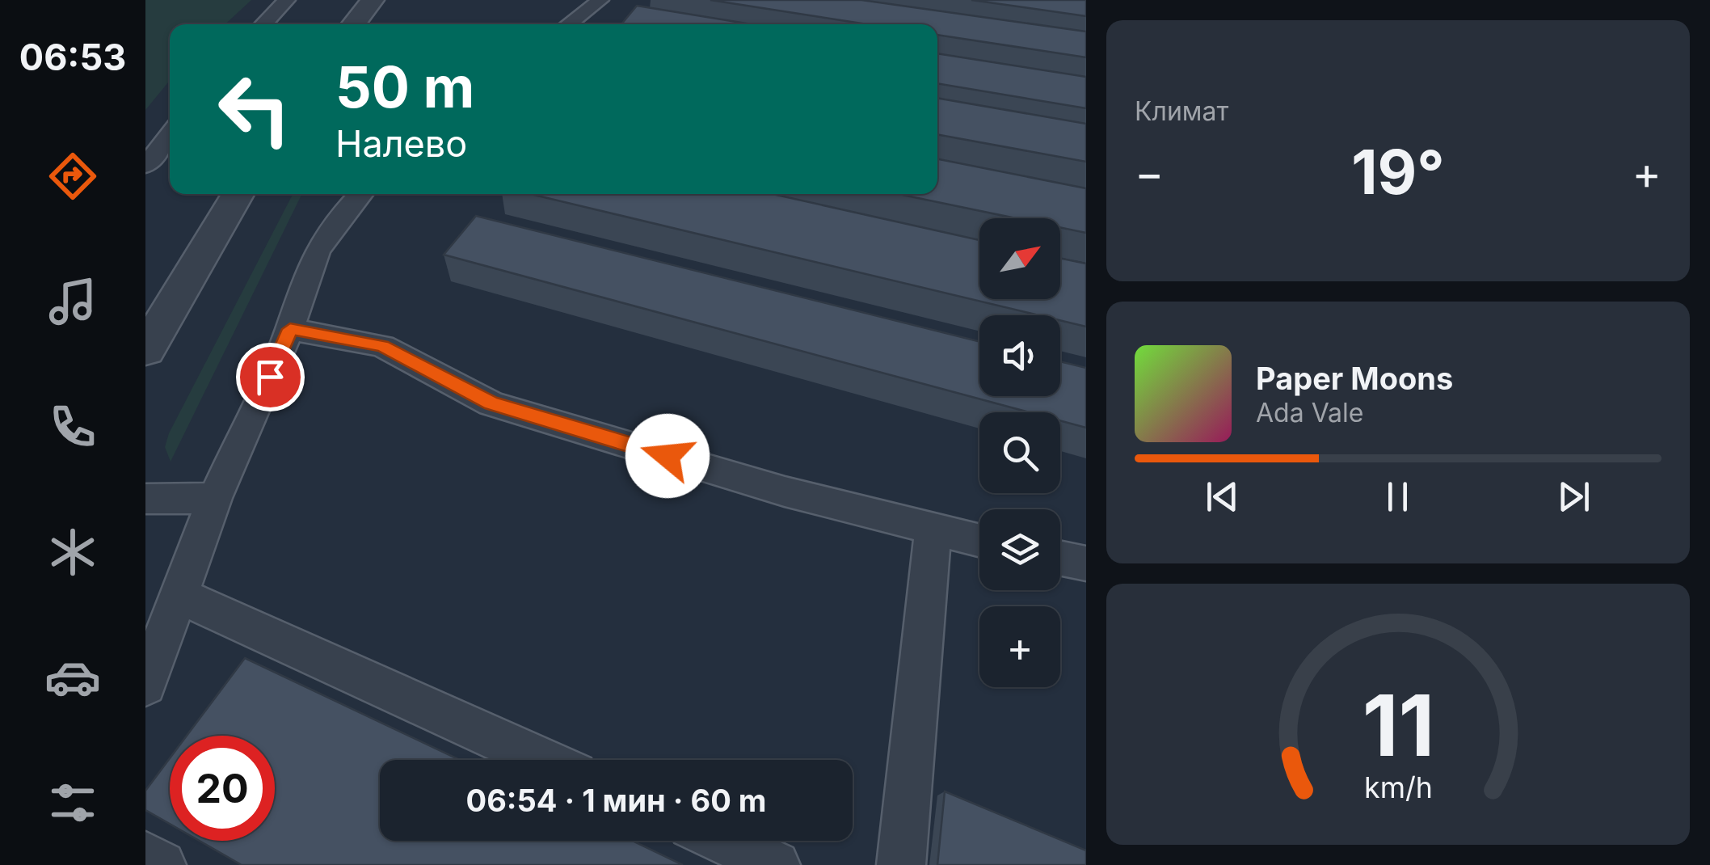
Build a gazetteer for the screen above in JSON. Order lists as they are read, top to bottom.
{
  "north": "top right",
  "page": {
    "tabs": "06:53",
    "tile": "Климат",
    "turn": ["50 m", "Налево"],
    "heat": ["−", "19°", "+"],
    "map_buttons": "+",
    "song": ["Paper Moons", "Ada Vale"],
    "limit": "20",
    "trip": "06:54 · 1 мин · 60 m",
    "gauge": ["11", "km/h"]
  }
}
